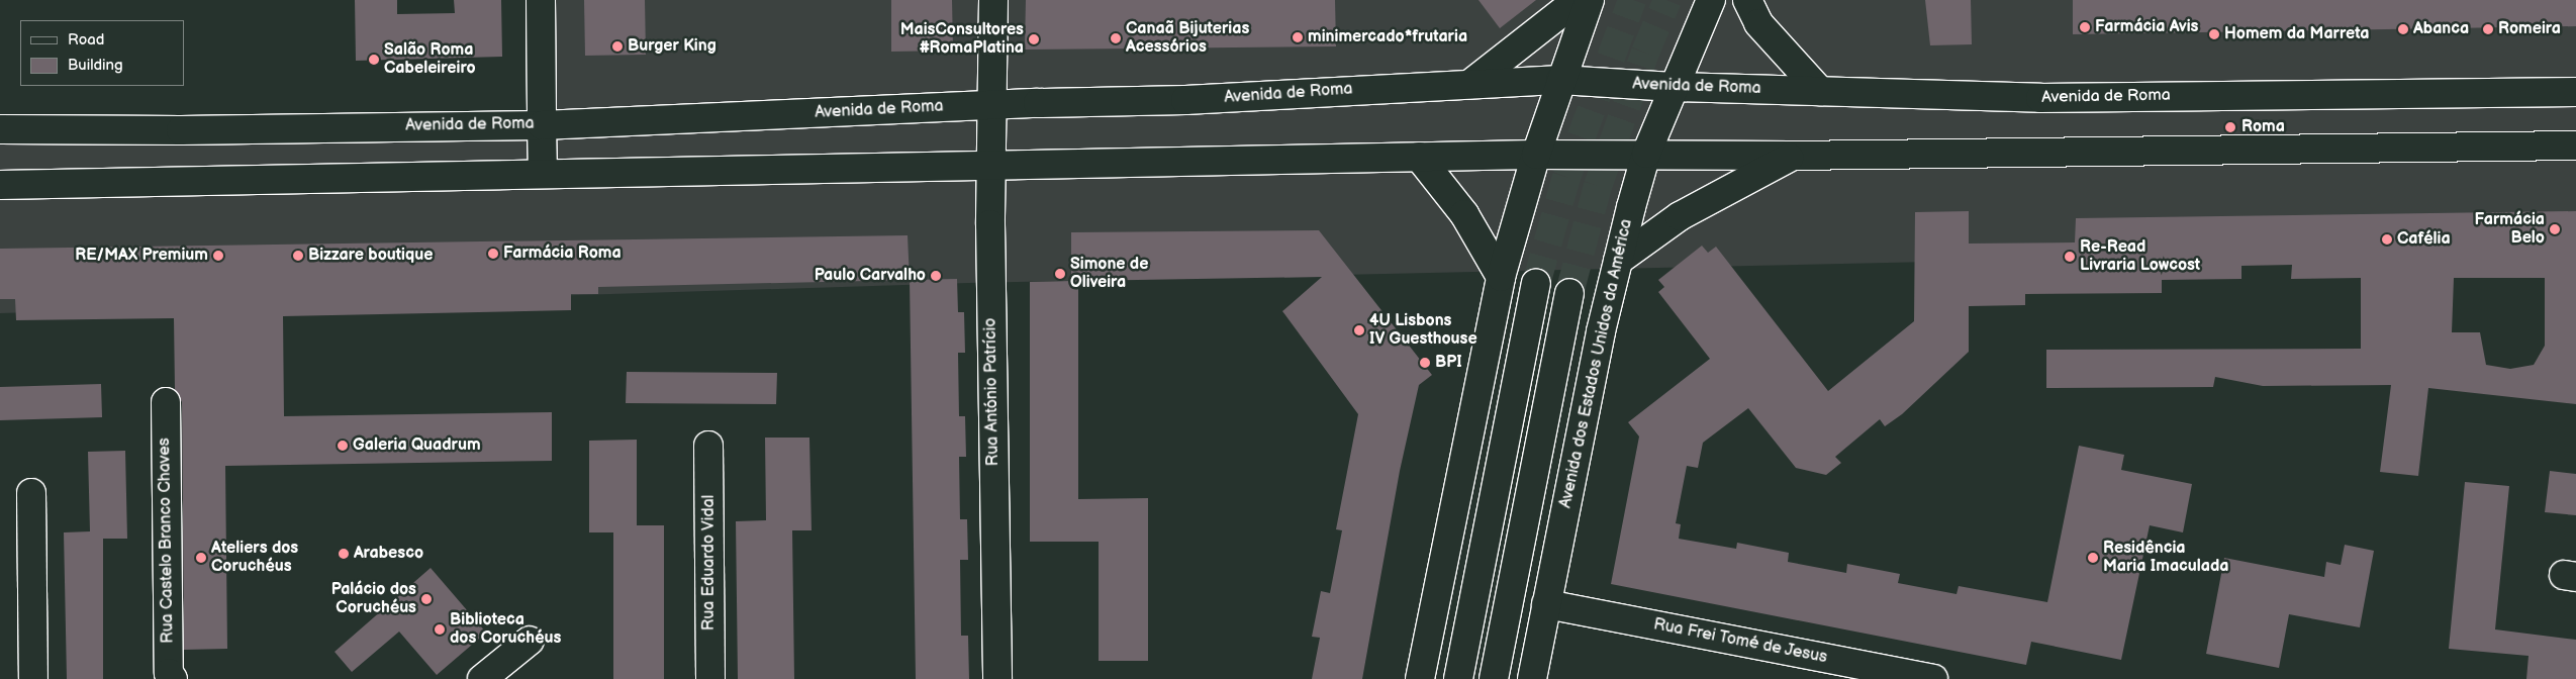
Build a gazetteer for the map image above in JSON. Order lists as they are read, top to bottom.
{
  "streets": {
    "main road": [
      "Avenida de Roma",
      "Avenida dos Estados Unidos da América",
      "Rua António Patrício",
      "Rua Castelo Branco Chaves",
      "Rua Eduardo Vidal",
      "Rua Frei Tomé de Jesus"
    ]
  },
  "crossings": [
    ["Avenida de Roma", "Avenida dos Estados Unidos da América"],
    ["Avenida de Roma", "Rua António Patrício"],
    ["Avenida dos Estados Unidos da América", "Rua Frei Tomé de Jesus"]
  ],
  "places": [
    "Farmácia Avis",
    "Abanca",
    "Romeira",
    "Homem da Marreta",
    "minimercado*frutaria",
    "Canaã Bijuterias Acessórios",
    "MaisConsultores #RomaPlatina",
    "Burger King",
    "Salão Roma Cabeleireiro",
    "Roma",
    "Farmácia Belo",
    "Cafélia",
    "Farmácia Roma",
    "RE/MAX Premium",
    "Bizzare boutique",
    "Re-Read Livraria Lowcost",
    "Simone de Oliveira",
    "Paulo Carvalho",
    "4U Lisbons IV Guesthouse",
    "BPI",
    "Galeria Quadrum",
    "Arabesco",
    "Ateliers dos Coruchéus",
    "Residência Maria Imaculada",
    "Palácio dos Coruchéus",
    "Biblioteca dos Coruchéus"
  ],
  "legend": ["Road", "Building"]
}
